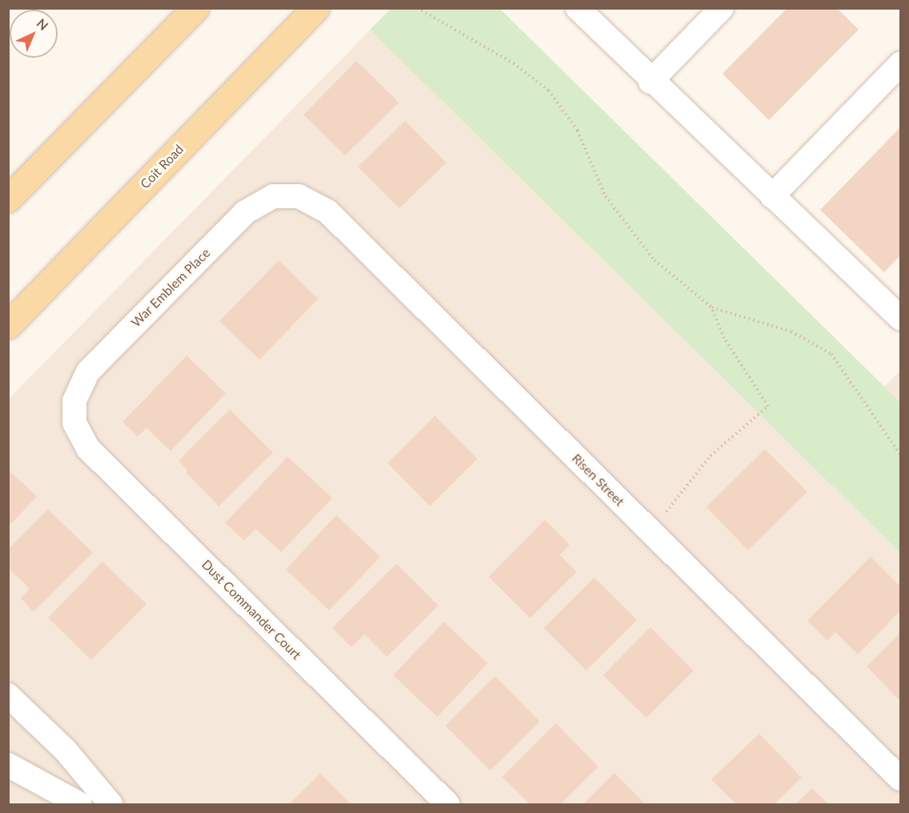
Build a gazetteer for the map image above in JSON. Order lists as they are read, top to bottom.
{
  "streets": {
    "main road": ["Coit Road"],
    "street": ["War Emblem Place", "Risen Street", "Dust Commander Court"]
  },
  "crossings": [
    ["War Emblem Place", "Risen Street"],
    ["War Emblem Place", "Dust Commander Court"]
  ],
  "north": "top right"
}
